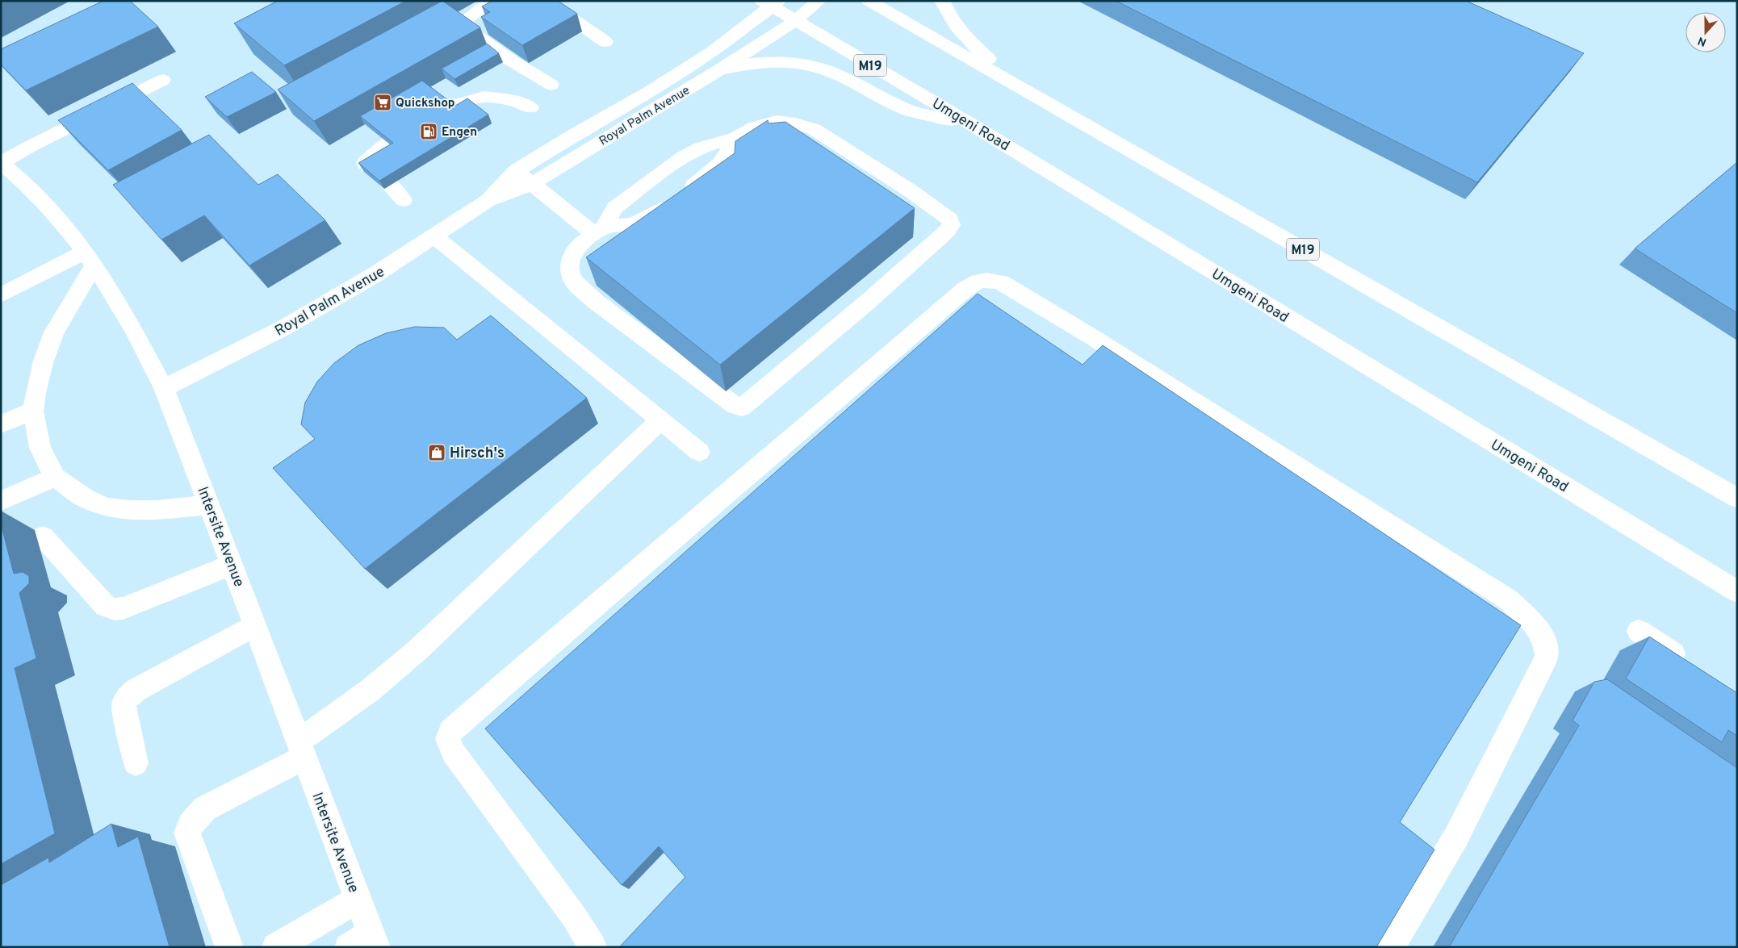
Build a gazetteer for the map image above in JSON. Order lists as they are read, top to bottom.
{
  "streets": {
    "main road": [
      "M19",
      "Royal Palm Avenue",
      "Umgeni Road",
      "Intersite Avenue"
    ]
  },
  "crossings": [
    ["Royal Palm Avenue", "Umgeni Road"],
    ["Royal Palm Avenue", "Intersite Avenue"]
  ],
  "places": {
    "supermarket": ["Quickshop"],
    "fuel station": ["Engen"],
    "shop": ["Hirsch's"]
  },
  "north": "bottom"
}
